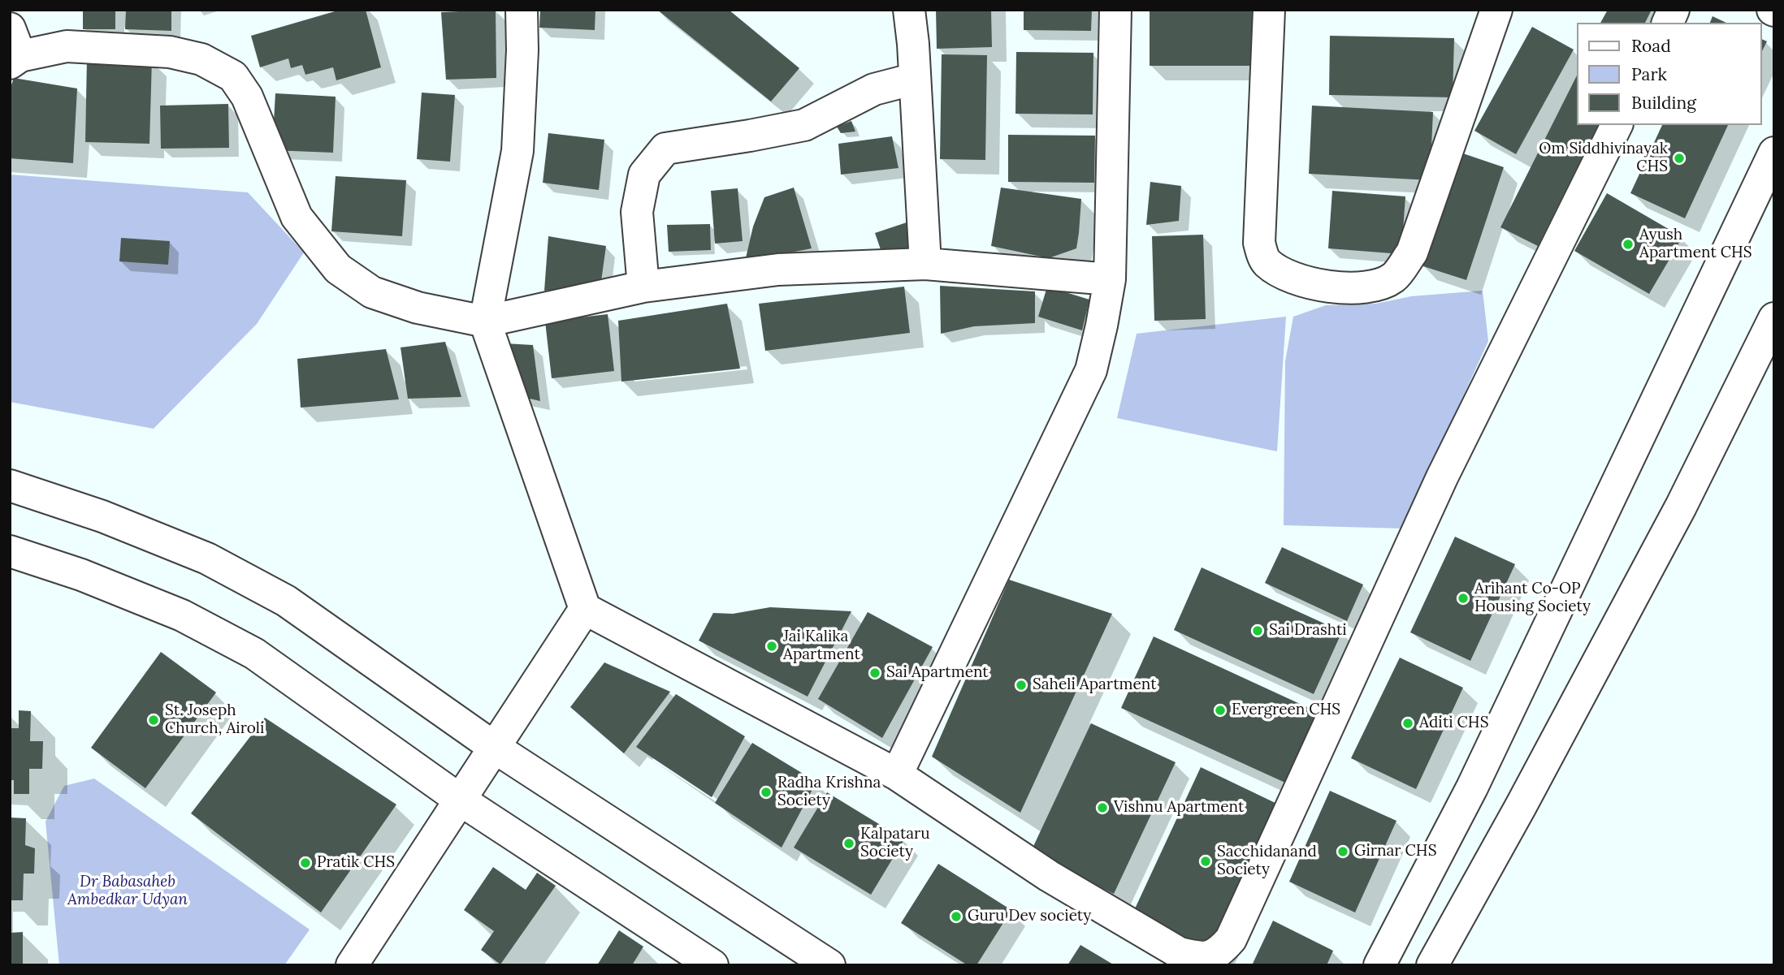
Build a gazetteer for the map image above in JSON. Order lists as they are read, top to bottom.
{
  "parks": ["Dr Babasaheb Ambedkar Udyan"],
  "places": [
    "Om Siddhivinayak CHS",
    "Ayush Apartment CHS",
    "Arihant Co-OP Housing Society",
    "Sai Drashti",
    "Jai Kalika Apartment",
    "Sai Apartment",
    "Saheli Apartment",
    "Evergreen CHS",
    "St. Joseph Church, Airoli",
    "Aditi CHS",
    "Radha Krishna Society",
    "Vishnu Apartment",
    "Kalpataru Society",
    "Girnar CHS",
    "Sacchidanand Society",
    "Pratik CHS",
    "Guru Dev society"
  ],
  "legend": ["Road", "Park", "Building"]
}
